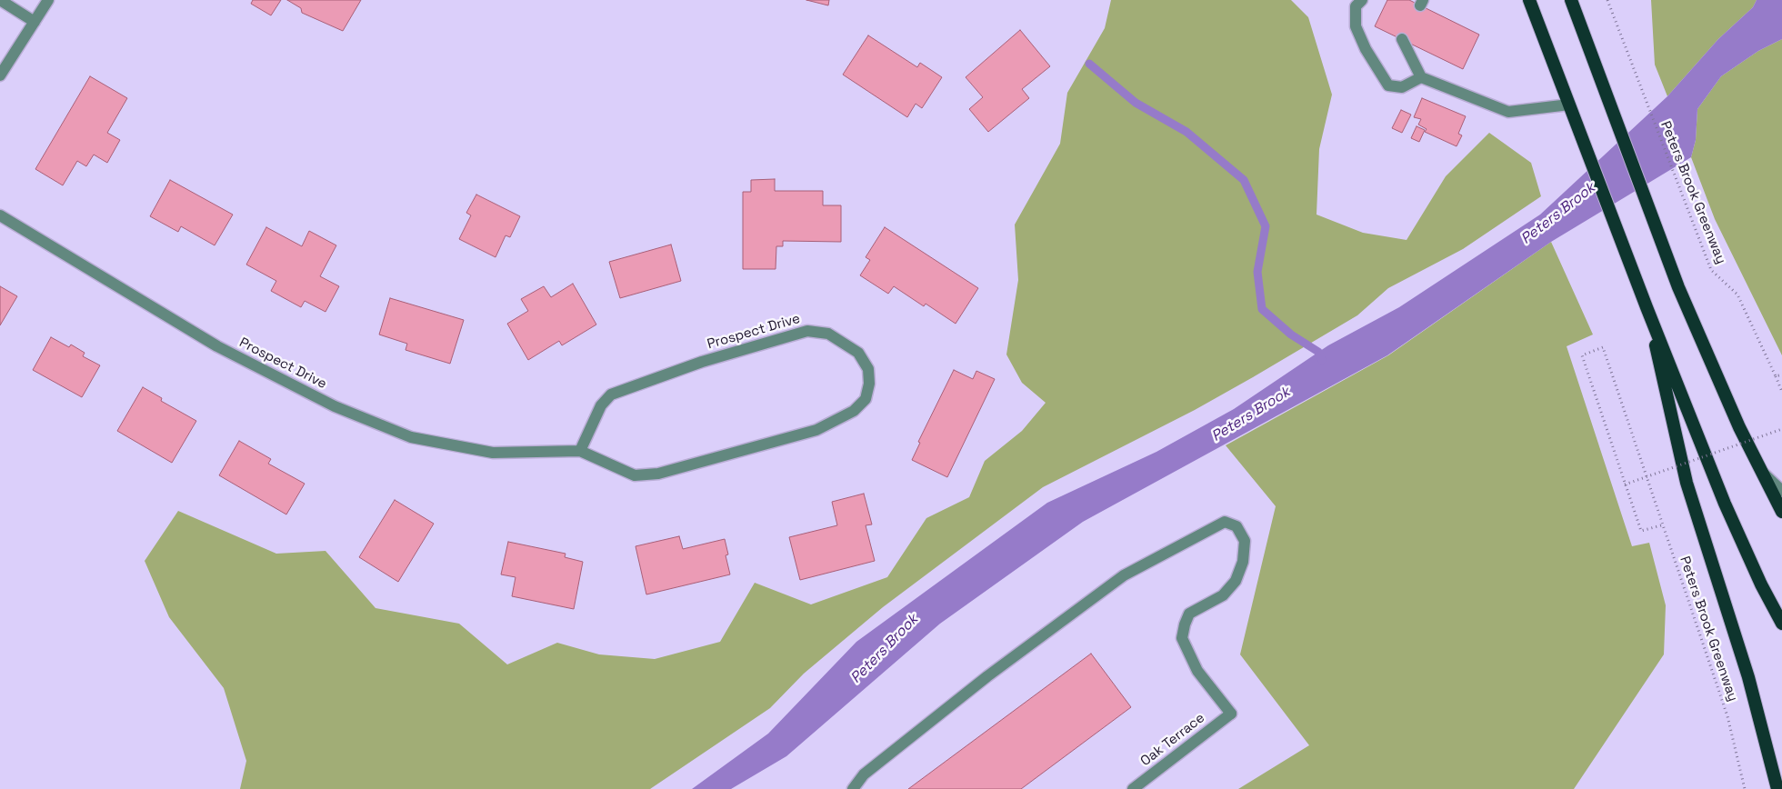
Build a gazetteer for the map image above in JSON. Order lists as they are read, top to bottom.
{
  "streets": {
    "street": ["Prospect Drive", "Oak Terrace"],
    "path": ["Peters Brook Greenway"]
  },
  "water": ["Peters Brook"]
}
